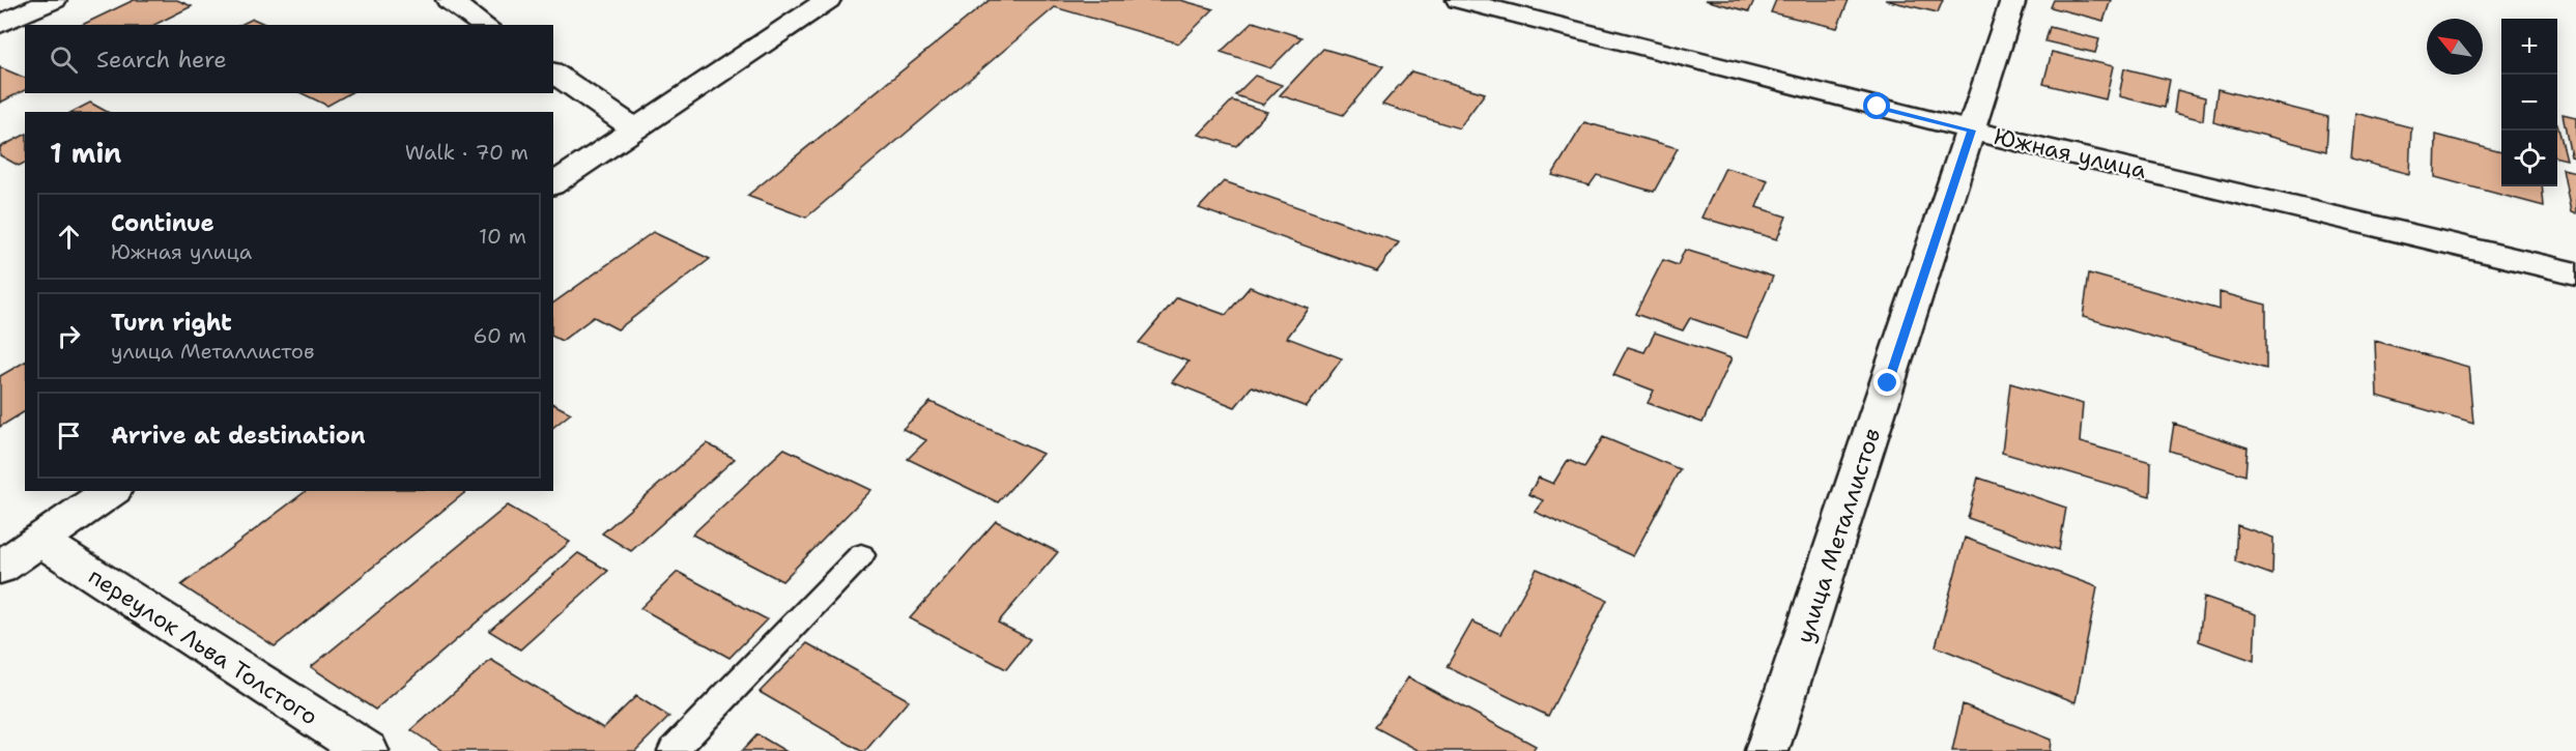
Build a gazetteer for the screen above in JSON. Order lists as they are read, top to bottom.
{
  "streets": {
    "street": ["Южная улица", "улица Металлистов", "переулок Льва Толстого"]
  },
  "crossings": [
    ["Южная улица", "улица Металлистов"]
  ],
  "north": "top left",
  "page": {
    "map_buttons": ["+", "−"],
    "search": "Search here",
    "heading": ["1 min", "Walk · 70 m"],
    "list": [
      ["Continue", "Южная улица", "10 m"],
      ["Turn right", "улица Металлистов", "60 m"],
      "Arrive at destination"
    ]
  }
}
